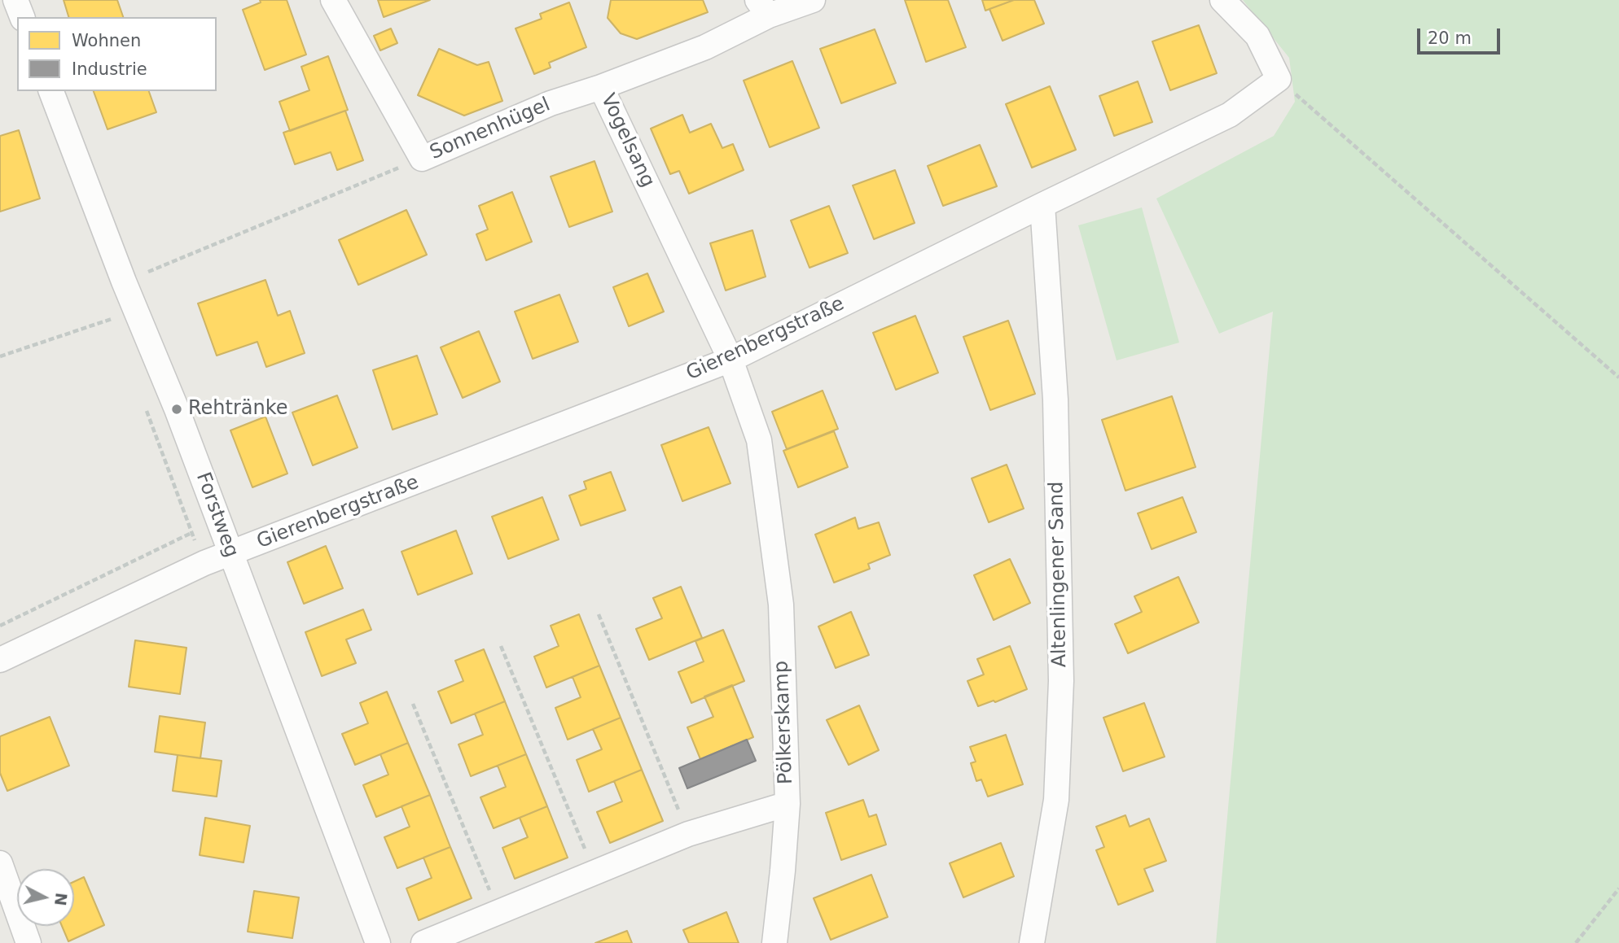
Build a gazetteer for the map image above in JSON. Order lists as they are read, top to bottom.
{
  "streets": {
    "street": [
      "Sonnenhügel",
      "Vogelsang",
      "Gierenbergstraße",
      "Forstweg",
      "Altenlingener Sand",
      "Pölkerskamp"
    ]
  },
  "crossings": [
    ["Sonnenhügel", "Vogelsang"],
    ["Vogelsang", "Gierenbergstraße"],
    ["Vogelsang", "Pölkerskamp"],
    ["Gierenbergstraße", "Forstweg"],
    ["Gierenbergstraße", "Altenlingener Sand"],
    ["Gierenbergstraße", "Pölkerskamp"]
  ],
  "places": ["Rehtränke"],
  "legend": ["Wohnen", "Industrie"],
  "scale_bar": "20 m",
  "north": "right"
}
